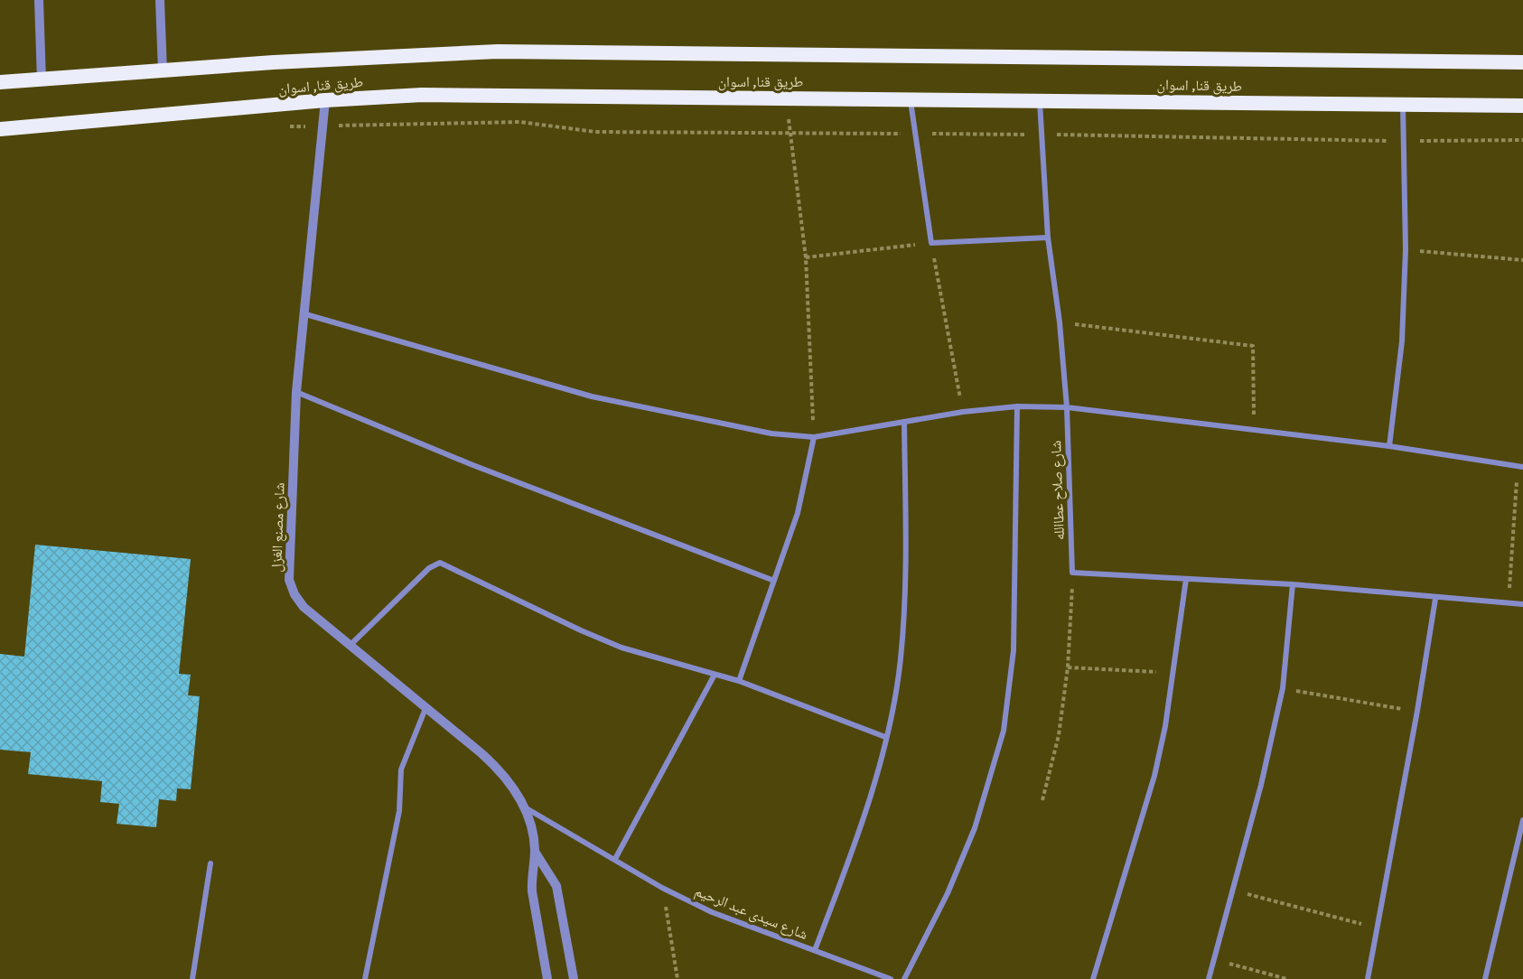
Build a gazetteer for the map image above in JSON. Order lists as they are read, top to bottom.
{
  "streets": {
    "highway": ["طريق قنا, اسوان"],
    "street": ["شارع صلاح عطاالله", "شارع مصنع الغزل", "شارع سيدى عبد الرحيم"]
  },
  "crossings": [
    ["طريق قنا, اسوان", "شارع صلاح عطاالله"],
    ["طريق قنا, اسوان", "شارع مصنع الغزل"],
    ["شارع مصنع الغزل", "شارع سيدى عبد الرحيم"]
  ]
}
